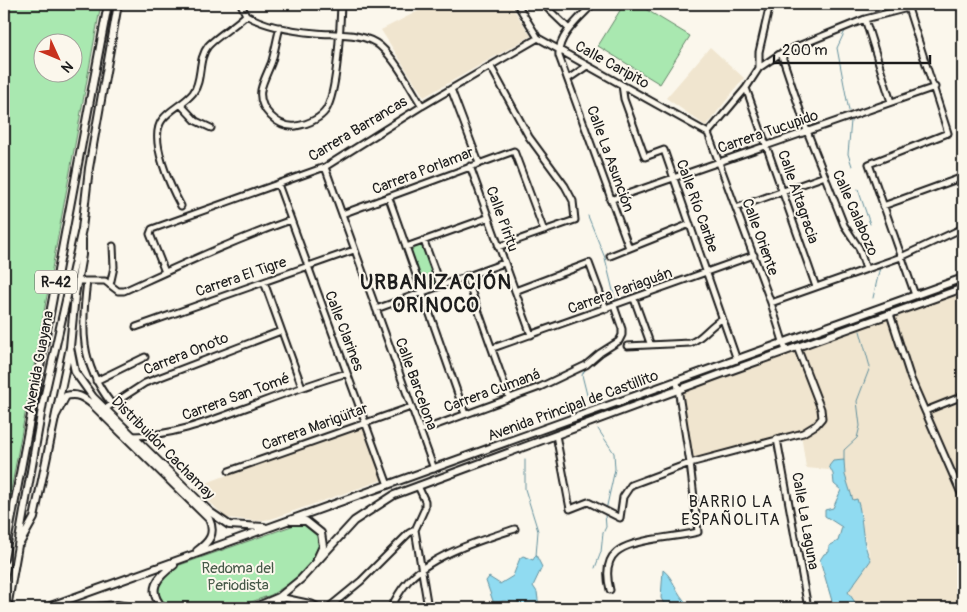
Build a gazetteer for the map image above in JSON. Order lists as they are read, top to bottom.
{
  "streets": {
    "main road": [
      "R-42",
      "Avenida Guayana",
      "Avenida Principal de Castillito",
      "Distribuidor Cachamay"
    ],
    "street": [
      "Calle Caripito",
      "Carrera Barrancas",
      "Carrera Tucupido",
      "Calle La Asunción",
      "Carrera Porlamar",
      "Calle Altagracia",
      "Calle Río Caribe",
      "Calle Calabozo",
      "Calle Píritu",
      "Calle Oriente",
      "Carrera El Tigre",
      "Carrera Pariaguán",
      "Calle Clarines",
      "Carrera Onoto",
      "Calle Barcelona",
      "Carrera Cumaná",
      "Carrera San Tomé",
      "Carrera Marigüitar",
      "Calle La Laguna"
    ]
  },
  "crossings": [
    ["Calle Caripito", "Carrera Barrancas"],
    ["Calle Caripito", "Calle La Asunción"],
    ["Calle Caripito", "Calle Río Caribe"],
    ["Calle Caripito", "Calle Oriente"],
    ["Carrera Barrancas", "Calle Clarines"],
    ["Carrera Barrancas", "Calle Barcelona"],
    ["Carrera Tucupido", "Calle La Asunción"],
    ["Carrera Tucupido", "Calle Altagracia"],
    ["Carrera Tucupido", "Calle Río Caribe"],
    ["Carrera Tucupido", "Calle Calabozo"],
    ["Carrera Tucupido", "Calle Oriente"],
    ["Carrera Porlamar", "Calle Píritu"],
    ["Carrera Porlamar", "Calle Barcelona"],
    ["Calle Río Caribe", "Carrera Pariaguán"],
    ["Calle Río Caribe", "Avenida Principal de Castillito"],
    ["Calle Píritu", "Carrera Pariaguán"],
    ["Calle Oriente", "Carrera Pariaguán"],
    ["Calle Oriente", "Avenida Principal de Castillito"],
    ["Carrera El Tigre", "Calle Clarines"],
    ["Carrera El Tigre", "Calle Barcelona"],
    ["Carrera Pariaguán", "Carrera Cumaná"],
    ["Calle Clarines", "Carrera San Tomé"],
    ["Calle Clarines", "Avenida Principal de Castillito"],
    ["Calle Clarines", "Carrera Marigüitar"],
    ["Carrera Onoto", "Distribuidor Cachamay"],
    ["Avenida Guayana", "Distribuidor Cachamay"],
    ["Calle Barcelona", "Carrera Cumaná"],
    ["Calle Barcelona", "Avenida Principal de Castillito"],
    ["Calle Barcelona", "Carrera Marigüitar"],
    ["Carrera San Tomé", "Distribuidor Cachamay"],
    ["Avenida Principal de Castillito", "Distribuidor Cachamay"]
  ],
  "districts": ["URBANIZACIÓN ORINOCO", "BARRIO LA ESPAÑOLITA"],
  "parks": ["Redoma del Periodista"],
  "scale_bar": "200 m",
  "north": "bottom right"
}
